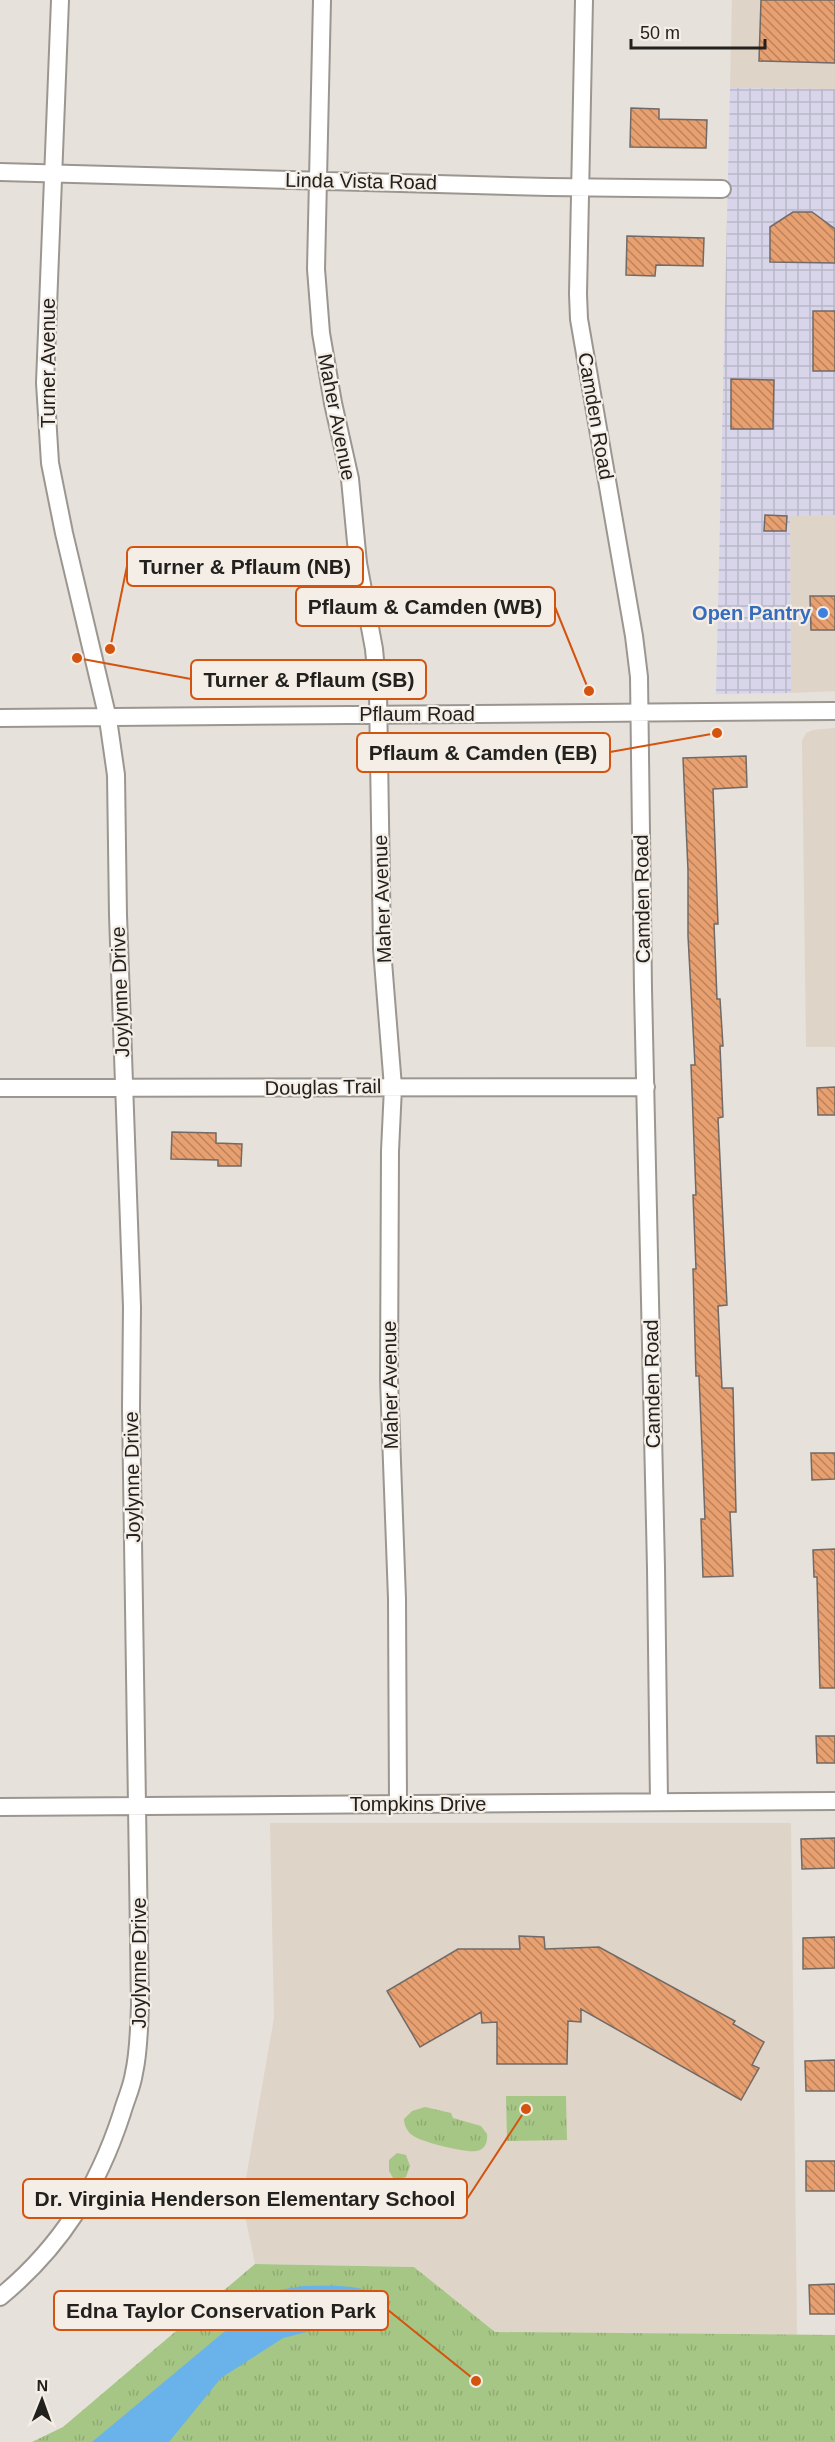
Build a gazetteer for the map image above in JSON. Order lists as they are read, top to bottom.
{
  "streets": {
    "street": [
      "Linda Vista Road",
      "Turner Avenue",
      "Camden Road",
      "Maher Avenue",
      "Pflaum Road",
      "Joylynne Drive",
      "Douglas Trail",
      "Tompkins Drive"
    ]
  },
  "crossings": [
    ["Linda Vista Road", "Turner Avenue"],
    ["Linda Vista Road", "Camden Road"],
    ["Linda Vista Road", "Maher Avenue"],
    ["Turner Avenue", "Pflaum Road"],
    ["Turner Avenue", "Joylynne Drive"],
    ["Camden Road", "Pflaum Road"],
    ["Camden Road", "Douglas Trail"],
    ["Camden Road", "Tompkins Drive"],
    ["Maher Avenue", "Pflaum Road"],
    ["Maher Avenue", "Douglas Trail"],
    ["Maher Avenue", "Tompkins Drive"],
    ["Pflaum Road", "Joylynne Drive"],
    ["Joylynne Drive", "Douglas Trail"],
    ["Joylynne Drive", "Tompkins Drive"]
  ],
  "places": [
    "Open Pantry",
    "Turner & Pflaum (NB)",
    "Turner & Pflaum (SB)",
    "Pflaum & Camden (WB)",
    "Pflaum & Camden (EB)",
    "Dr. Virginia Henderson Elementary School",
    "Edna Taylor Conservation Park"
  ],
  "scale_bar": "50 m",
  "north": "top"
}
